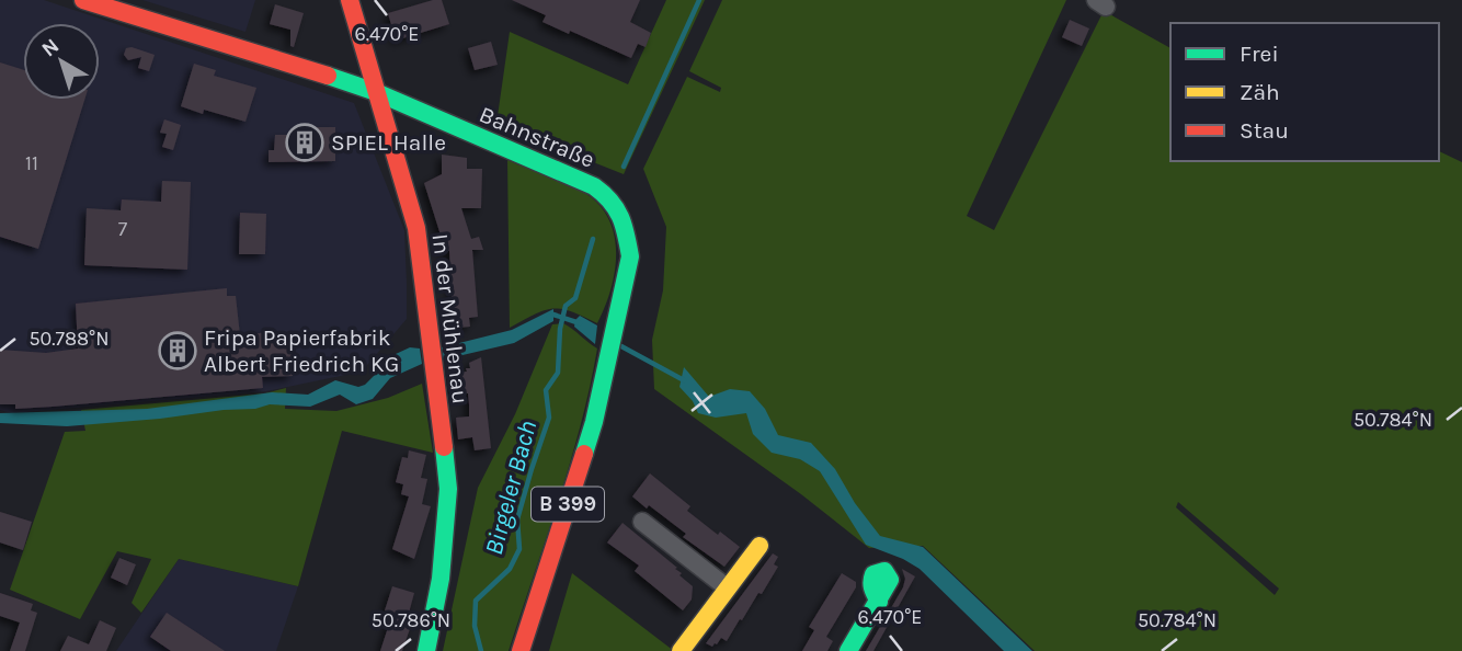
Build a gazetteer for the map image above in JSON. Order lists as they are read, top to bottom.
{
  "streets": {
    "main road": ["Bahnstraße", "In der Mühlenau", "B 399"]
  },
  "crossings": [
    ["Bahnstraße", "In der Mühlenau"]
  ],
  "water": ["Birgeler Bach"],
  "places": {
    "building": ["SPIEL Halle", "Fripa Papierfabrik Albert Friedrich KG"]
  },
  "house_numbers": ["11", "7"],
  "legend": ["Frei", "Zäh", "Stau"],
  "north": "top left",
  "coordinates": [
    "6.470°E",
    "50.788°N",
    "50.784°N",
    "50.786°N"
  ]
}
